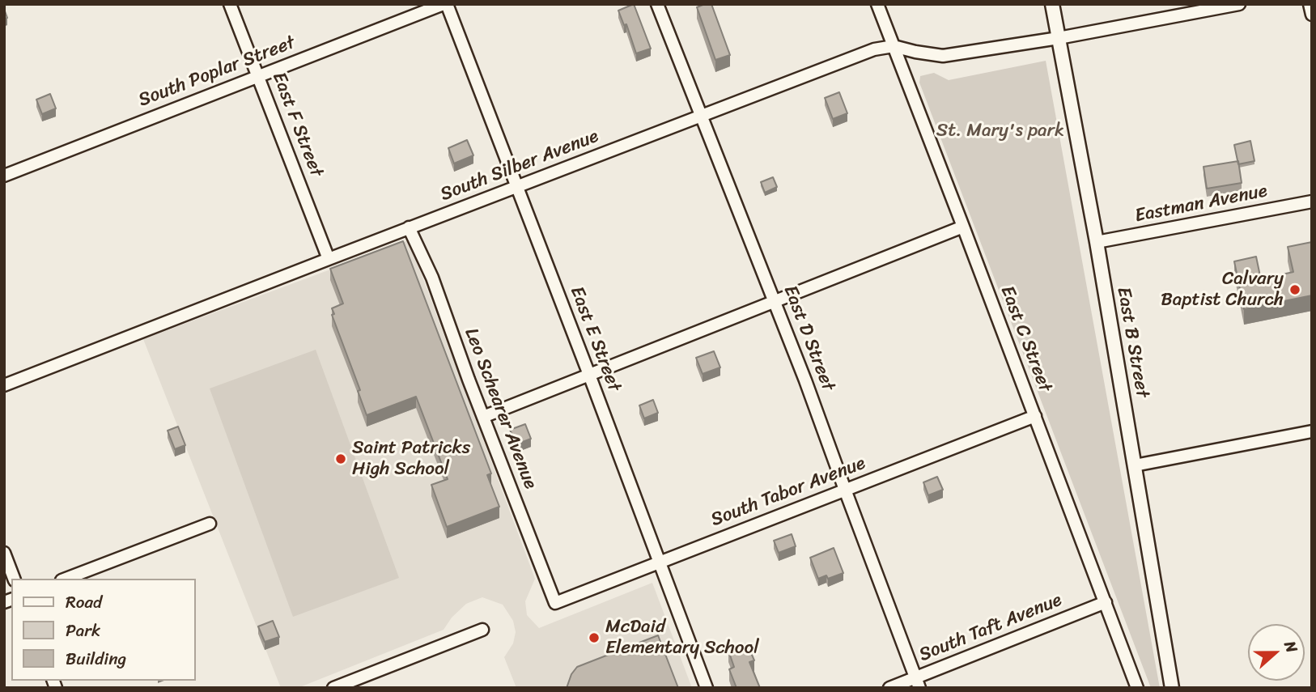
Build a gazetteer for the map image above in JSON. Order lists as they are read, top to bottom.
{
  "streets": {
    "street": [
      "South Poplar Street",
      "East F Street",
      "South Silber Avenue",
      "Eastman Avenue",
      "East D Street",
      "East E Street",
      "East C Street",
      "East B Street",
      "Leo Schearer Avenue",
      "South Tabor Avenue",
      "South Taft Avenue"
    ]
  },
  "crossings": [
    ["South Poplar Street", "East F Street"],
    ["South Poplar Street", "East E Street"],
    ["East F Street", "South Silber Avenue"],
    ["South Silber Avenue", "East D Street"],
    ["South Silber Avenue", "East E Street"],
    ["South Silber Avenue", "East C Street"],
    ["South Silber Avenue", "East B Street"],
    ["South Silber Avenue", "Leo Schearer Avenue"],
    ["Eastman Avenue", "East B Street"],
    ["East D Street", "South Tabor Avenue"],
    ["East D Street", "South Taft Avenue"],
    ["East E Street", "South Tabor Avenue"],
    ["East C Street", "South Tabor Avenue"],
    ["East C Street", "South Taft Avenue"],
    ["Leo Schearer Avenue", "South Tabor Avenue"]
  ],
  "parks": ["St. Mary's park"],
  "places": ["Calvary Baptist Church", "Saint Patricks High School", "McDaid Elementary School"],
  "legend": ["Road", "Park", "Building"],
  "north": "right"
}
